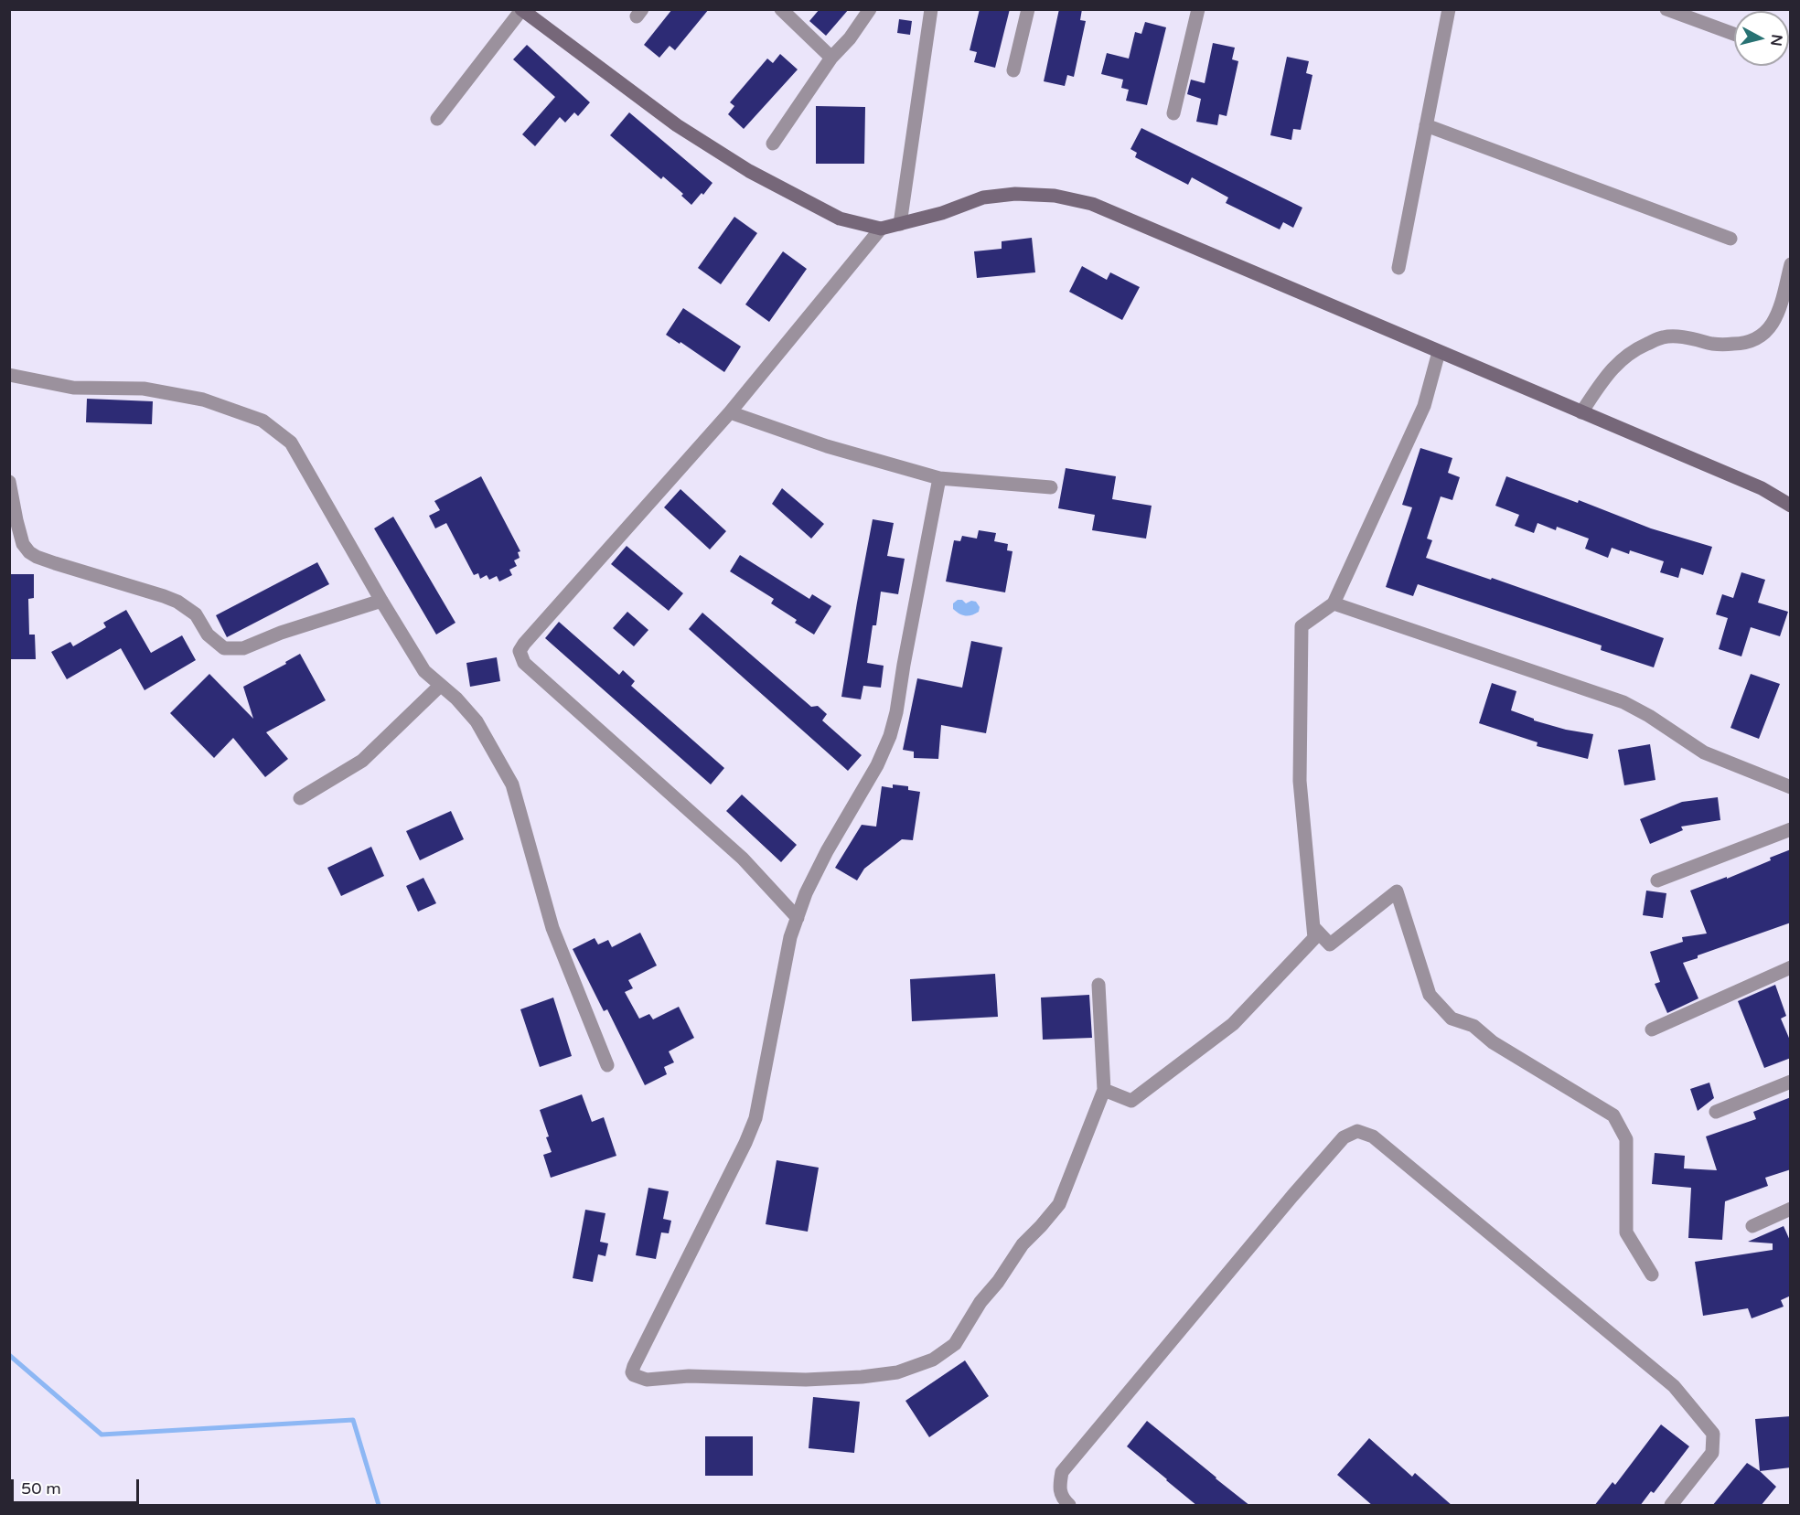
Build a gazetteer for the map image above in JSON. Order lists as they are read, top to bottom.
{
  "scale_bar": "50 m",
  "north": "right"
}
